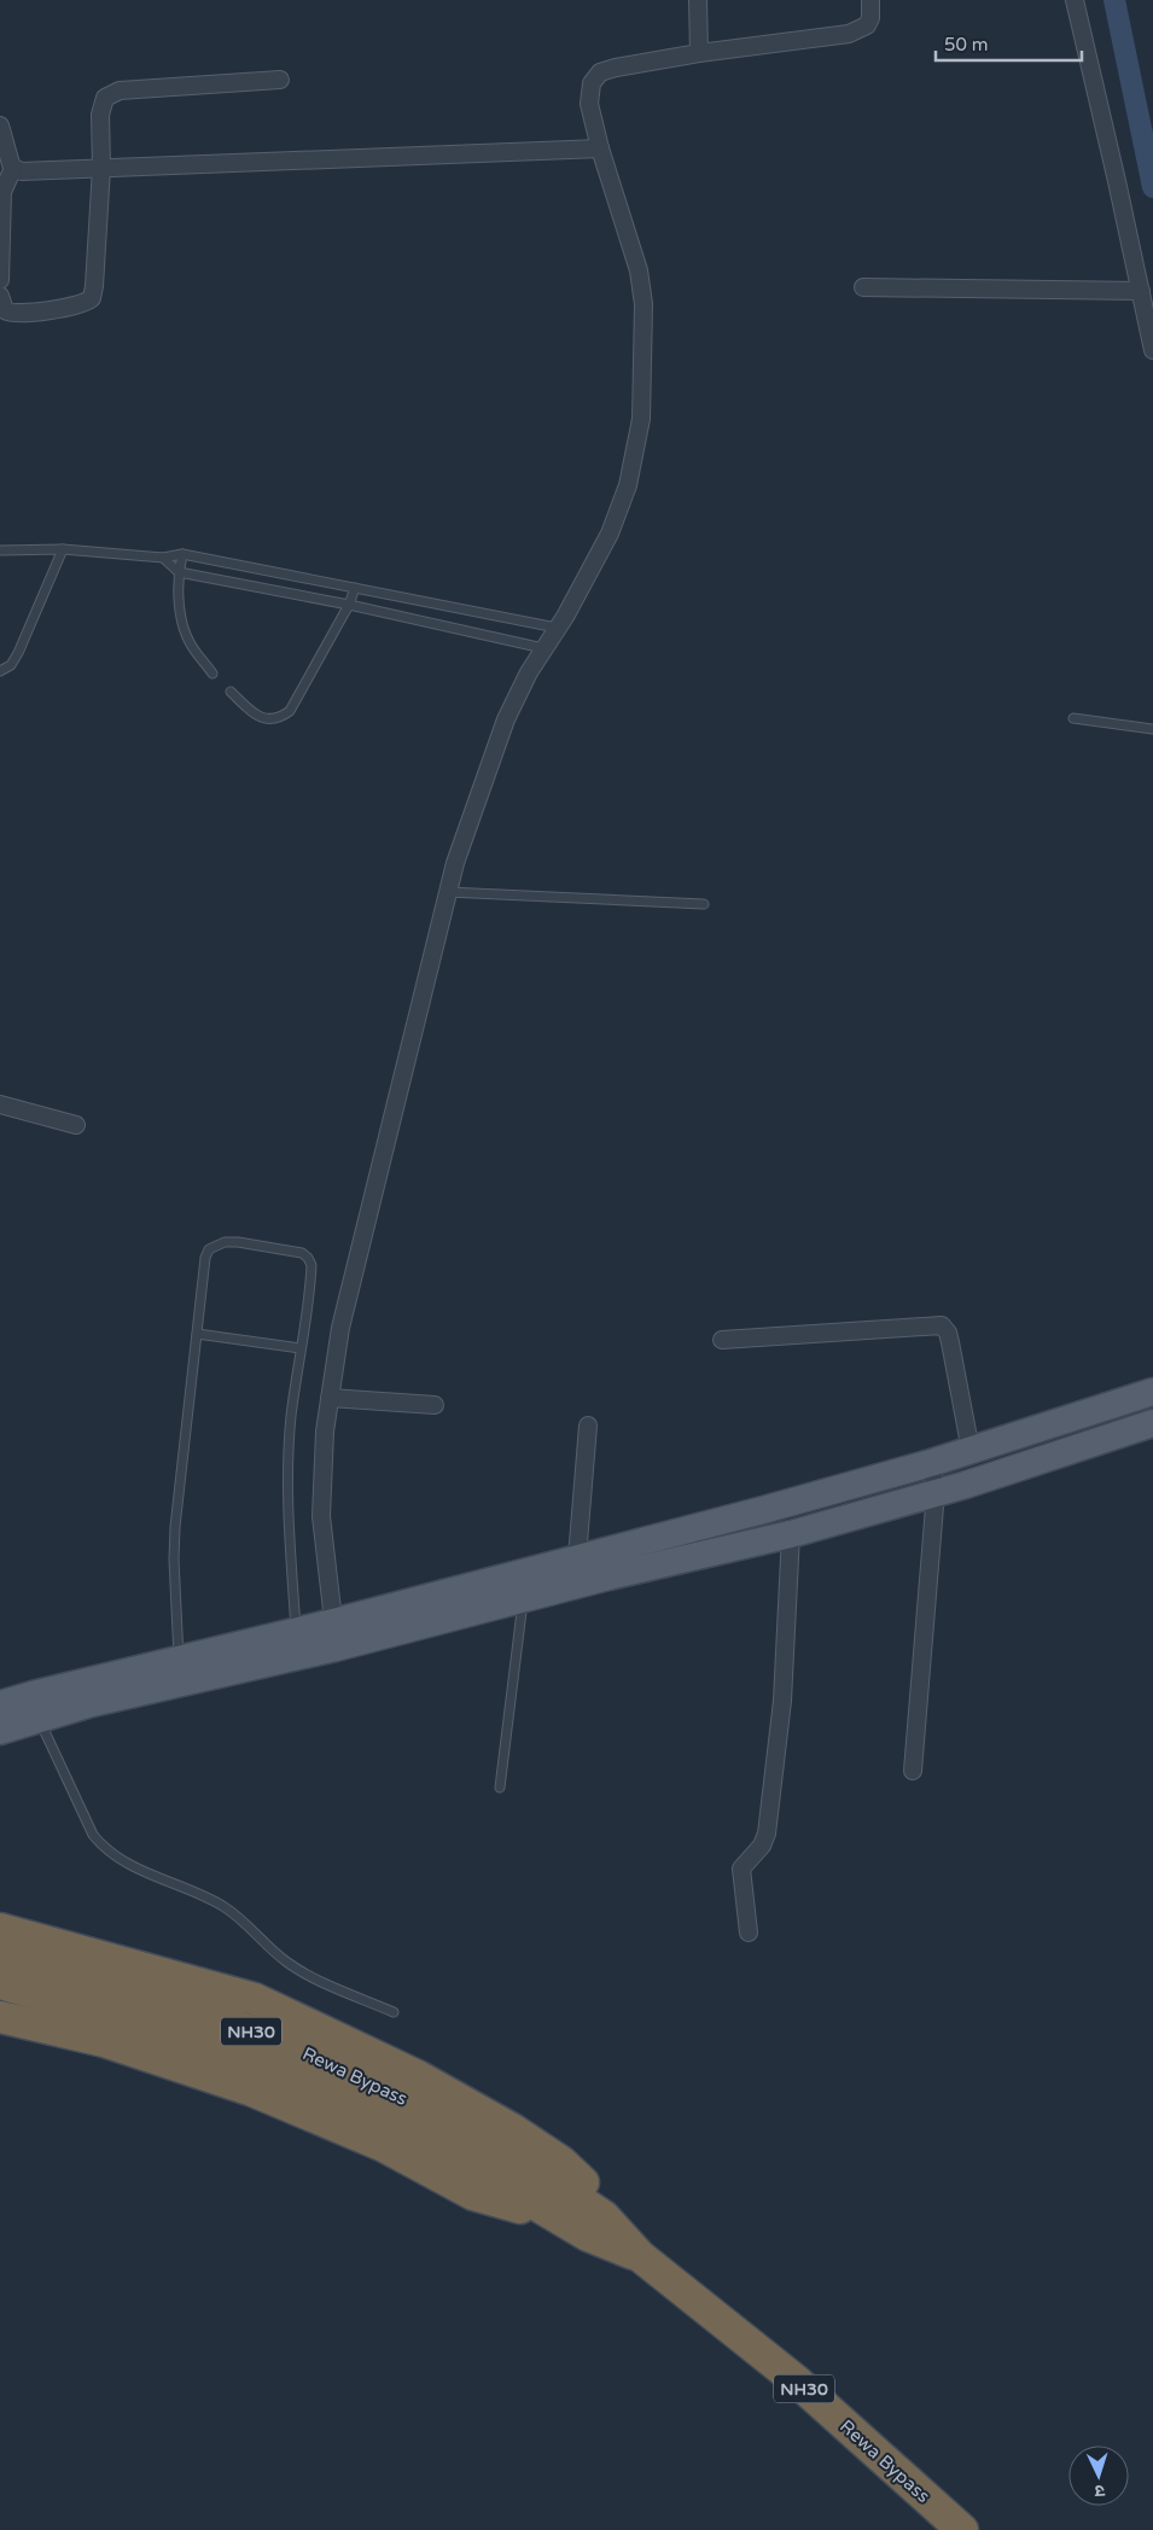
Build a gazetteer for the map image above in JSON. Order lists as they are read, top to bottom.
{
  "streets": {
    "highway": ["NH30", "Rewa Bypass"]
  },
  "scale_bar": "50 m",
  "north": "bottom"
}
